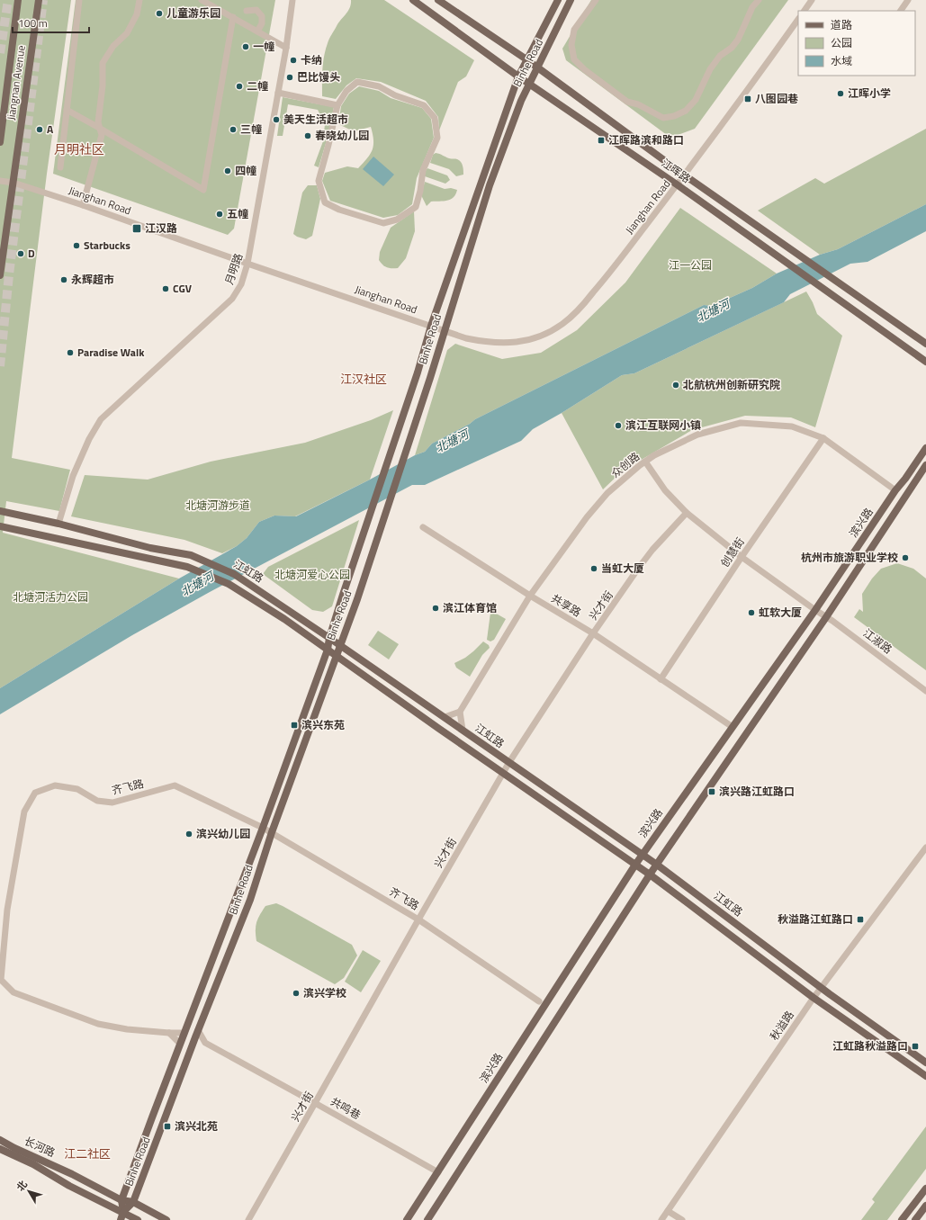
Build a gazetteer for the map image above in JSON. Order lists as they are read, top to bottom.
{
  "streets": {
    "main road": [
      "Binhe Road",
      "Jiangnan Avenue",
      "江晖路",
      "滨兴路",
      "江虹路",
      "长河路"
    ],
    "street": [
      "Jianghan Road",
      "月明路",
      "众创路",
      "创慧街",
      "共享路",
      "兴才街",
      "江淑路",
      "齐飞路",
      "秋溢路",
      "共鸣巷"
    ]
  },
  "crossings": [
    ["Binhe Road", "江晖路"],
    ["Binhe Road", "Jianghan Road"],
    ["Binhe Road", "江虹路"],
    ["Binhe Road", "齐飞路"],
    ["Binhe Road", "共鸣巷"],
    ["Binhe Road", "长河路"],
    ["Jiangnan Avenue", "Jianghan Road"],
    ["江晖路", "Jianghan Road"],
    ["Jianghan Road", "月明路"],
    ["月明路", "江虹路"],
    ["众创路", "滨兴路"],
    ["众创路", "创慧街"],
    ["众创路", "共享路"],
    ["众创路", "江淑路"],
    ["滨兴路", "江虹路"],
    ["滨兴路", "共享路"],
    ["滨兴路", "江淑路"],
    ["滨兴路", "共鸣巷"],
    ["创慧街", "共享路"],
    ["创慧街", "江淑路"],
    ["江虹路", "兴才街"],
    ["江虹路", "秋溢路"],
    ["共享路", "兴才街"],
    ["兴才街", "江淑路"],
    ["兴才街", "齐飞路"],
    ["兴才街", "共鸣巷"]
  ],
  "districts": ["月明社区", "江汉社区", "江二社区"],
  "water": ["北塘河"],
  "parks": [
    "江一公园",
    "北塘河游步道",
    "北塘河爱心公园",
    "北塘河活力公园"
  ],
  "places": {
    "other": [
      "儿童游乐园",
      "一幢",
      "卡纳",
      "巴比馒头",
      "二幢",
      "江晖小学",
      "美天生活超市",
      "A",
      "三幢",
      "春晓幼儿园",
      "四幢",
      "五幢",
      "Starbucks",
      "D",
      "永辉超市",
      "CGV",
      "Paradise Walk",
      "北航杭州创新研究院",
      "滨江互联网小镇",
      "杭州市旅游职业学校",
      "当虹大厦",
      "滨江体育馆",
      "虹软大厦",
      "滨兴幼儿园",
      "滨兴学校"
    ],
    "transit": [
      "八图园巷",
      "江晖路滨和路口",
      "江汉路",
      "滨兴东苑",
      "滨兴路江虹路口",
      "秋溢路江虹路口",
      "江虹路秋溢路口",
      "滨兴北苑"
    ]
  },
  "legend": ["道路", "公园", "水域"],
  "scale_bar": "100 m",
  "north": "top left"
}
